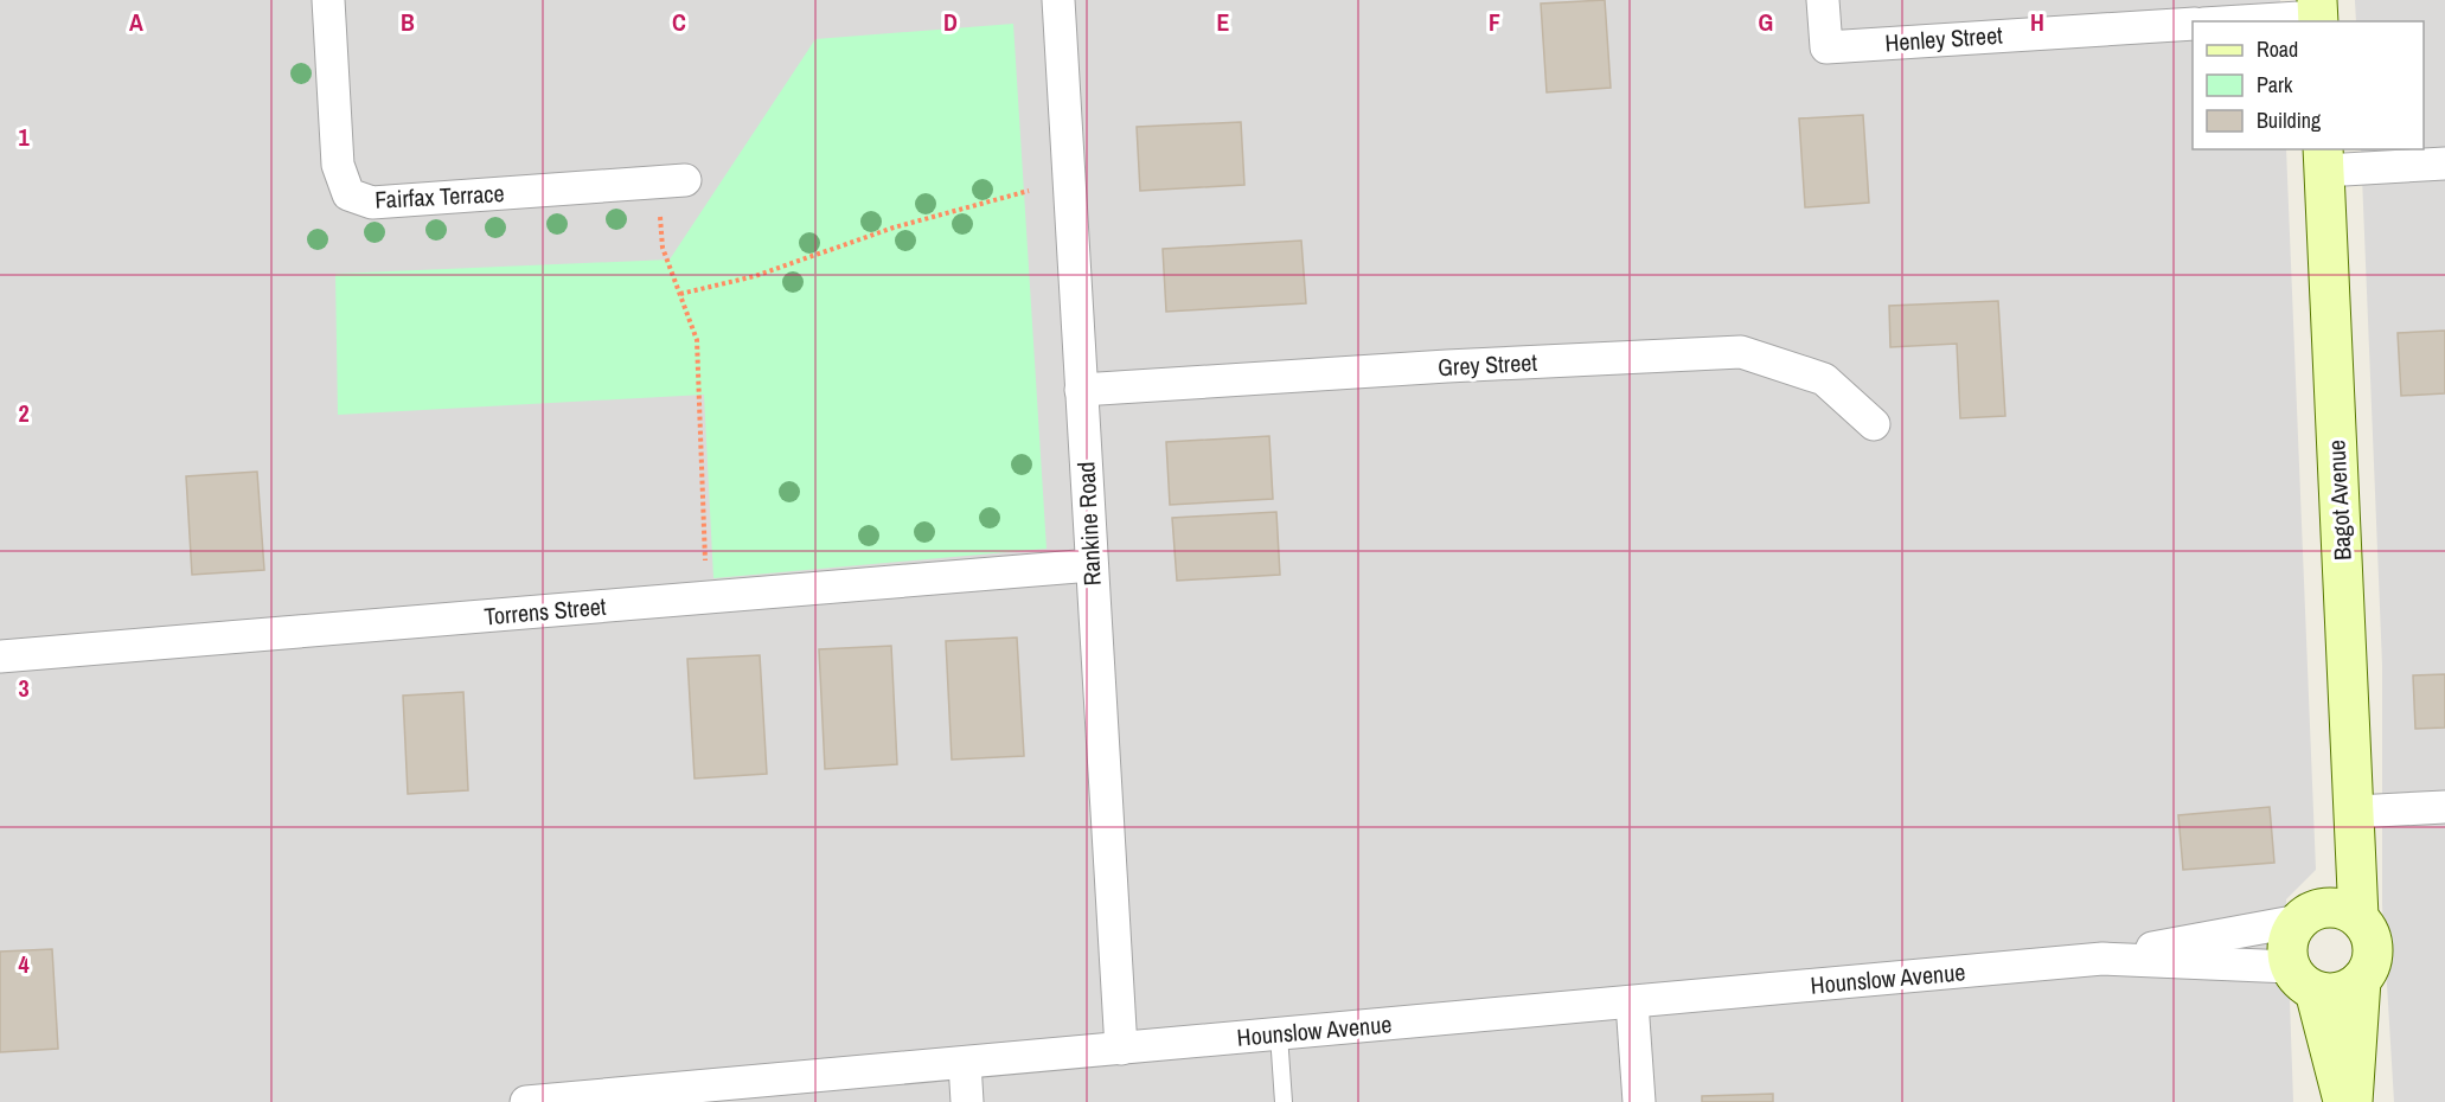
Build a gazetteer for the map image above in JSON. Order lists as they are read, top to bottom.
{
  "streets": {
    "street": [
      "Henley Street",
      "Fairfax Terrace",
      "Grey Street",
      "Bagot Avenue",
      "Rankine Road",
      "Torrens Street",
      "Hounslow Avenue"
    ]
  },
  "crossings": [
    ["Grey Street", "Rankine Road"],
    ["Bagot Avenue", "Hounslow Avenue"],
    ["Rankine Road", "Torrens Street"],
    ["Rankine Road", "Hounslow Avenue"]
  ],
  "legend": ["Road", "Park", "Building"],
  "grid": {
    "columns": [
      "A",
      "B",
      "C",
      "D",
      "E",
      "F",
      "G",
      "H"
    ],
    "rows": [
      "1",
      "2",
      "3",
      "4"
    ]
  }
}
